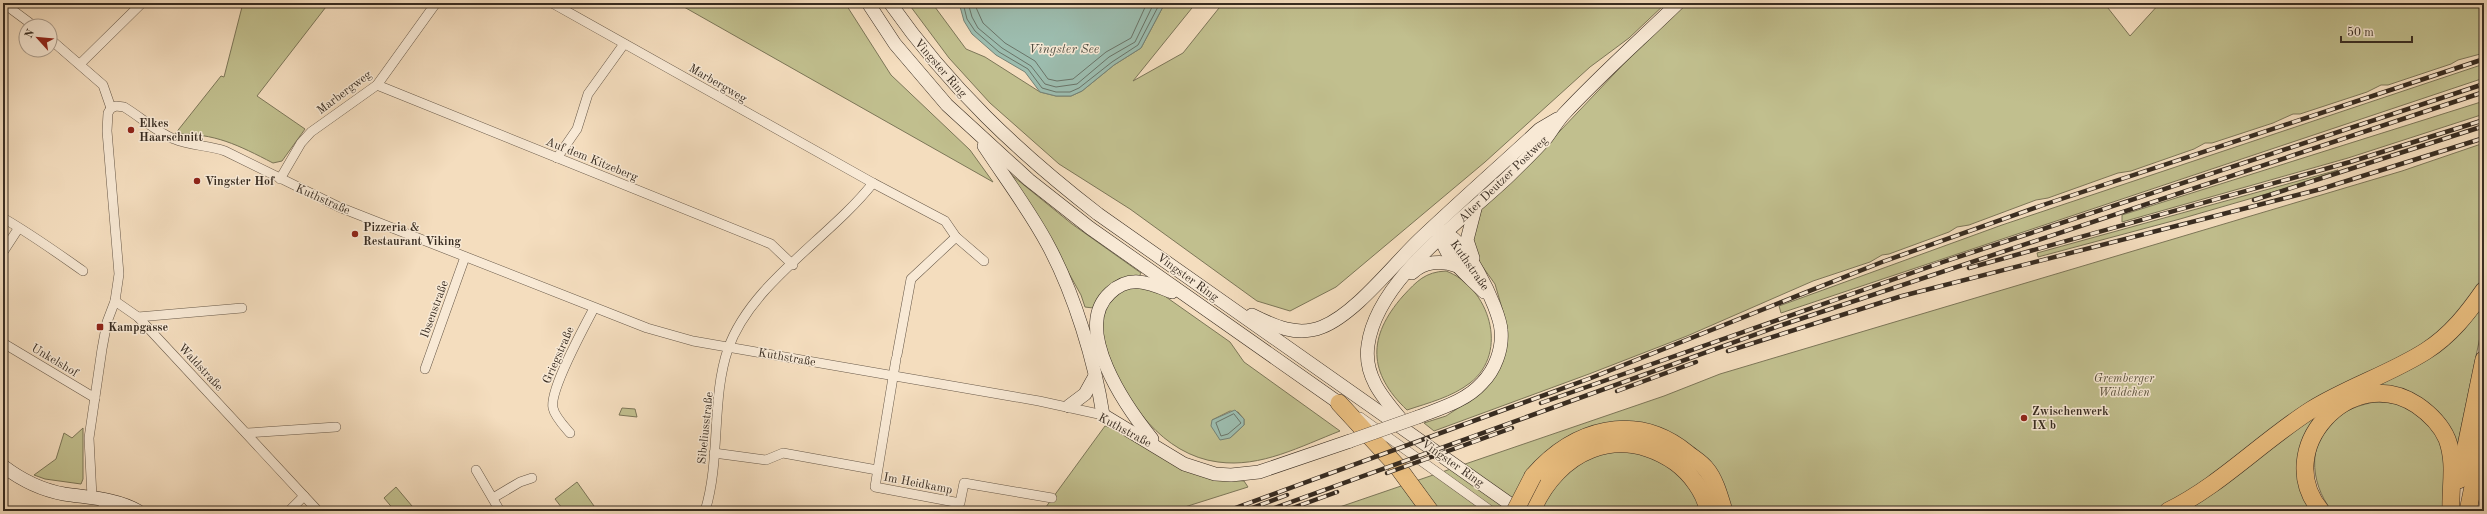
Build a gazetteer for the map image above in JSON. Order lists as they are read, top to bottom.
{
  "streets": {
    "main road": ["Vingster Ring", "Alter Deutzer Postweg", "Kuthstraße"],
    "street": [
      "Marbergweg",
      "Auf dem Kitzeberg",
      "Ibsenstraße",
      "Griegstraße",
      "Unkelshof",
      "Waldstraße",
      "Sibeliusstraße",
      "Im Heidkamp"
    ]
  },
  "crossings": [
    ["Vingster Ring", "Alter Deutzer Postweg"],
    ["Marbergweg", "Auf dem Kitzeberg"],
    ["Marbergweg", "Kuthstraße"],
    ["Marbergweg", "Im Heidkamp"],
    ["Alter Deutzer Postweg", "Kuthstraße"],
    ["Kuthstraße", "Ibsenstraße"],
    ["Kuthstraße", "Griegstraße"],
    ["Kuthstraße", "Sibeliusstraße"],
    ["Kuthstraße", "Im Heidkamp"],
    ["Sibeliusstraße", "Im Heidkamp"]
  ],
  "water": ["Vingster See"],
  "parks": ["Gremberger Wäldchen"],
  "places": {
    "other": [
      "Elkes Haarschnitt",
      "Vingster Hof",
      "Pizzeria & Restaurant Viking",
      "Zwischenwerk IX b"
    ],
    "transit": ["Kampgasse"]
  },
  "scale_bar": "50 m",
  "north": "top left"
}
